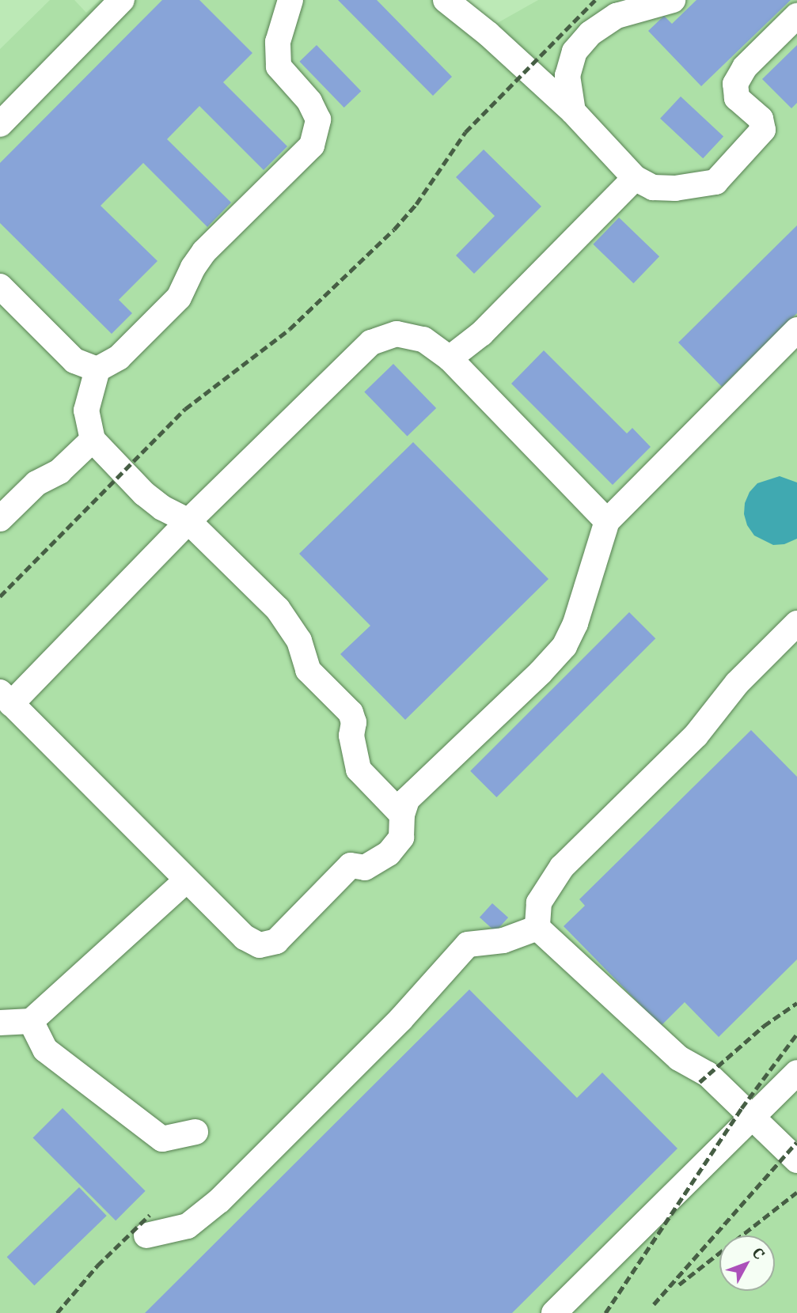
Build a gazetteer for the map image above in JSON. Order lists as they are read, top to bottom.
{
  "north": "top right"
}
